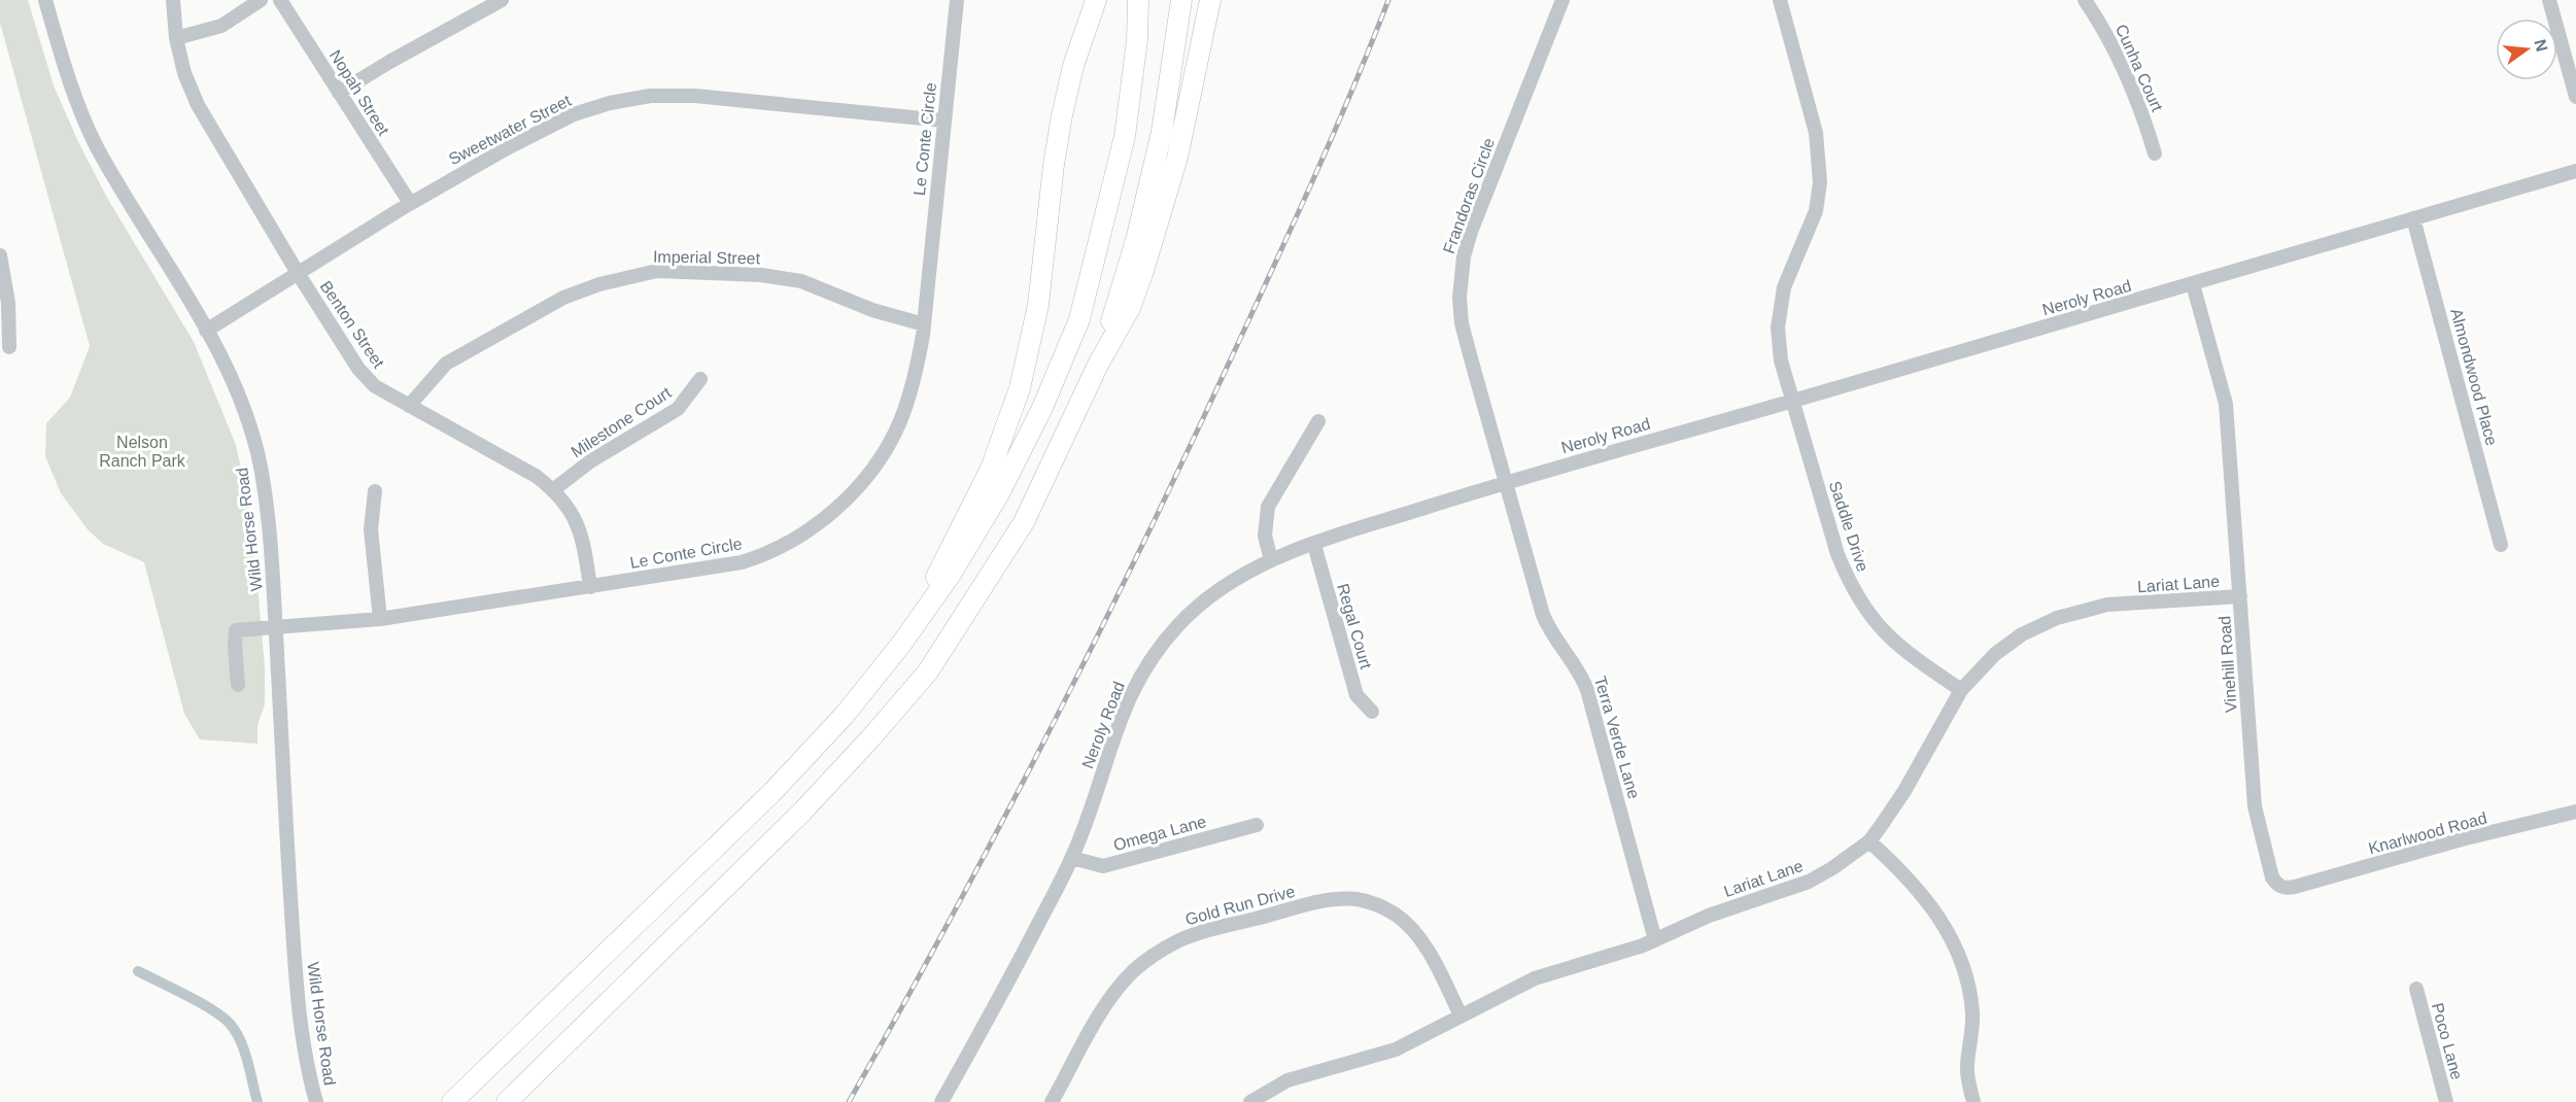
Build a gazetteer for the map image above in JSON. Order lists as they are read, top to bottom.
{
  "streets": {
    "street": [
      "Cunha Court",
      "Nopah Street",
      "Sweetwater Street",
      "Le Conte Circle",
      "Frandoras Circle",
      "Imperial Street",
      "Neroly Road",
      "Benton Street",
      "Almondwood Place",
      "Milestone Court",
      "Saddle Drive",
      "Wild Horse Road",
      "Lariat Lane",
      "Regal Court",
      "Vinehill Road",
      "Terra Verde Lane",
      "Omega Lane",
      "Knarlwood Road",
      "Gold Run Drive",
      "Poco Lane"
    ]
  },
  "crossings": [
    ["Nopah Street", "Sweetwater Street"],
    ["Sweetwater Street", "Le Conte Circle"],
    ["Sweetwater Street", "Benton Street"],
    ["Sweetwater Street", "Wild Horse Road"],
    ["Le Conte Circle", "Imperial Street"],
    ["Le Conte Circle", "Benton Street"],
    ["Le Conte Circle", "Wild Horse Road"],
    ["Frandoras Circle", "Neroly Road"],
    ["Frandoras Circle", "Terra Verde Lane"],
    ["Imperial Street", "Benton Street"],
    ["Neroly Road", "Almondwood Place"],
    ["Neroly Road", "Saddle Drive"],
    ["Neroly Road", "Regal Court"],
    ["Neroly Road", "Vinehill Road"],
    ["Neroly Road", "Terra Verde Lane"],
    ["Neroly Road", "Omega Lane"],
    ["Benton Street", "Milestone Court"],
    ["Saddle Drive", "Lariat Lane"],
    ["Lariat Lane", "Vinehill Road"],
    ["Lariat Lane", "Terra Verde Lane"],
    ["Lariat Lane", "Gold Run Drive"],
    ["Vinehill Road", "Knarlwood Road"]
  ],
  "parks": ["Nelson Ranch Park"],
  "north": "right"
}
